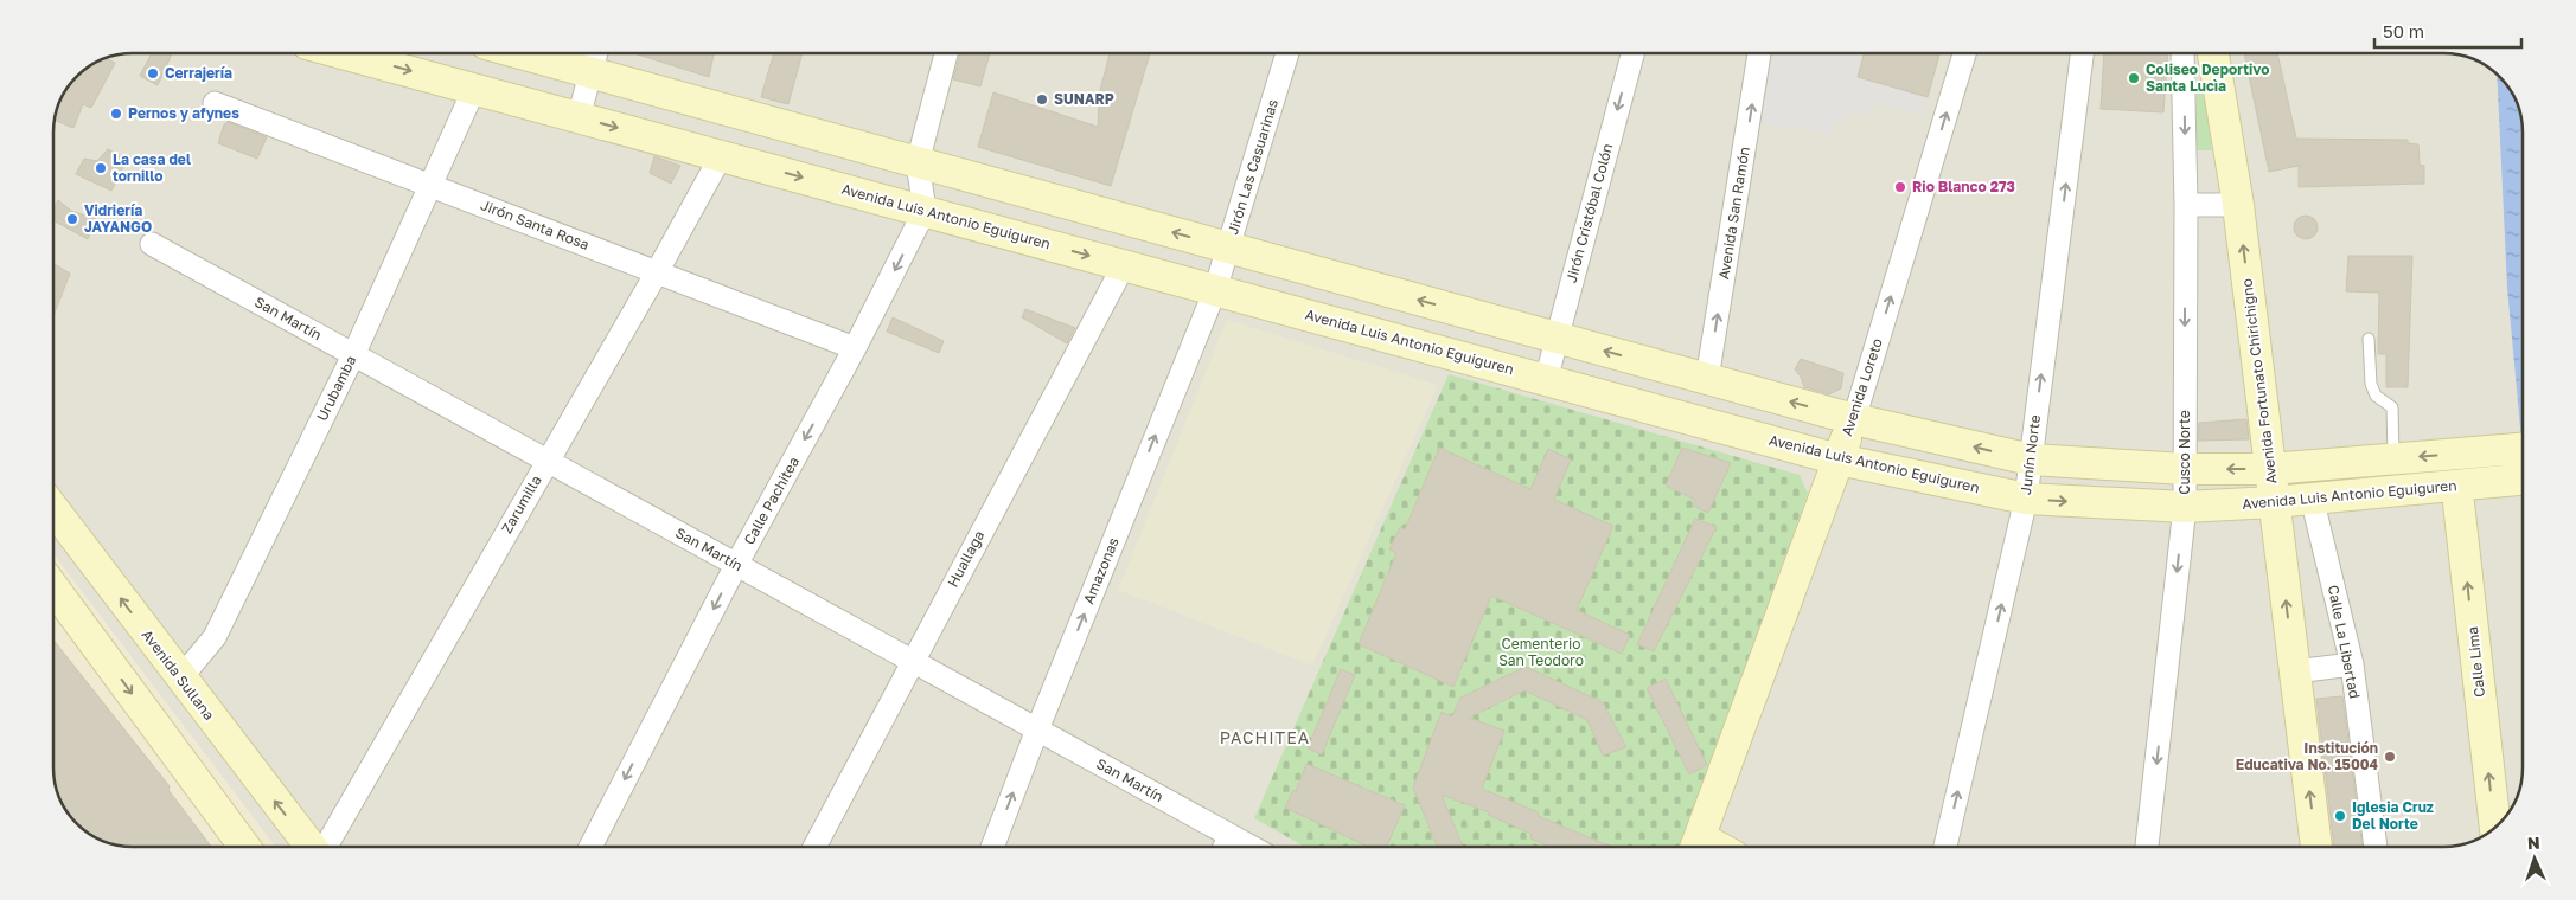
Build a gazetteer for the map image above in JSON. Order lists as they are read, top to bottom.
{
  "streets": {
    "main road": [
      "Avenida Luis Antonio Eguiguren",
      "Avenida Fortunato Chirichigno",
      "Avenida Loreto",
      "Calle Lima",
      "Avenida Sullana"
    ],
    "street": [
      "Jirón Las Casuarinas",
      "Jirón Cristóbal Colón",
      "Avenida San Ramón",
      "Jirón Santa Rosa",
      "San Martín",
      "Urubamba",
      "Cusco Norte",
      "Junín Norte",
      "Calle Pachitea",
      "Zarumilla",
      "Huallaga",
      "Amazonas",
      "Calle La Libertad"
    ]
  },
  "crossings": [
    ["Jirón Las Casuarinas", "Avenida Luis Antonio Eguiguren"],
    ["Jirón Las Casuarinas", "Amazonas"],
    ["Jirón Cristóbal Colón", "Avenida Luis Antonio Eguiguren"],
    ["Avenida Luis Antonio Eguiguren", "Avenida Fortunato Chirichigno"],
    ["Avenida Luis Antonio Eguiguren", "Avenida Loreto"],
    ["Avenida Luis Antonio Eguiguren", "Urubamba"],
    ["Avenida Luis Antonio Eguiguren", "Cusco Norte"],
    ["Avenida Luis Antonio Eguiguren", "Junín Norte"],
    ["Avenida Luis Antonio Eguiguren", "Calle Pachitea"],
    ["Avenida Luis Antonio Eguiguren", "Zarumilla"],
    ["Avenida Luis Antonio Eguiguren", "Huallaga"],
    ["Avenida Luis Antonio Eguiguren", "Amazonas"],
    ["Avenida Luis Antonio Eguiguren", "Calle La Libertad"],
    ["Avenida Luis Antonio Eguiguren", "Calle Lima"],
    ["Jirón Santa Rosa", "Urubamba"],
    ["Jirón Santa Rosa", "Calle Pachitea"],
    ["Jirón Santa Rosa", "Zarumilla"],
    ["San Martín", "Urubamba"],
    ["San Martín", "Calle Pachitea"],
    ["San Martín", "Zarumilla"],
    ["San Martín", "Huallaga"],
    ["San Martín", "Amazonas"],
    ["Urubamba", "Avenida Sullana"]
  ],
  "one_way": [
    "Jirón Cristóbal Colón",
    "Avenida San Ramón",
    "Avenida Fortunato Chirichigno",
    "Avenida Loreto",
    "Cusco Norte",
    "Junín Norte",
    "Calle Pachitea",
    "Amazonas",
    "Calle Lima"
  ],
  "districts": ["PACHITEA"],
  "parks": ["Cementerio San Teodoro"],
  "places": [
    "Cerrajería",
    "Coliseo Deportivo Santa Lucìa",
    "SUNARP",
    "Pernos y afynes",
    "La casa del tornillo",
    "Rio Blanco 273",
    "Vidriería JAYANGO",
    "Institución Educativa No. 15004",
    "Iglesia Cruz Del Norte"
  ],
  "scale_bar": "50 m",
  "north": "top"
}
